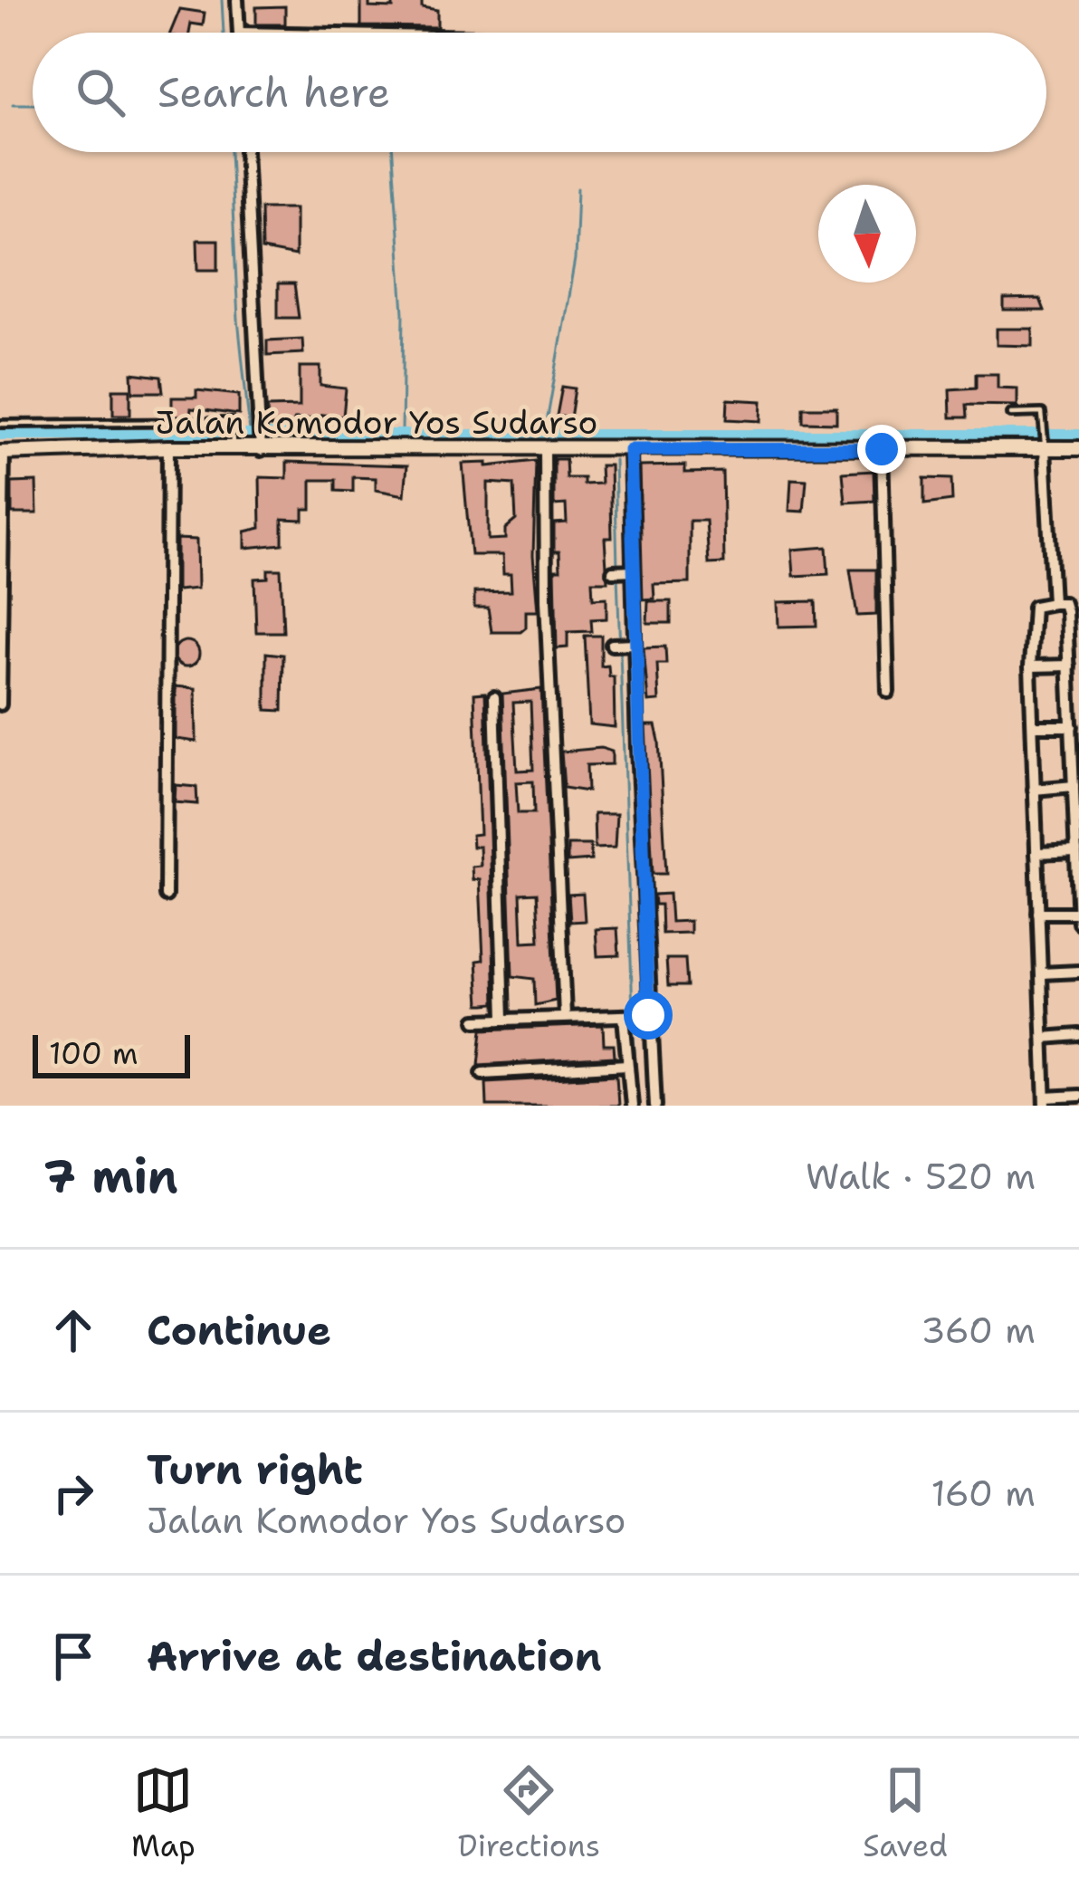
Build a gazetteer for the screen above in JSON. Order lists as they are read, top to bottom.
{
  "streets": {
    "street": ["Jalan Komodor Yos Sudarso"]
  },
  "scale_bar": "100 m",
  "north": "bottom",
  "page": {
    "search": "Search here",
    "scale": "100 m",
    "heading": ["7 min", "Walk · 520 m"],
    "list": [
      ["Continue", "360 m"],
      ["Turn right", "Jalan Komodor Yos Sudarso", "160 m"],
      "Arrive at destination"
    ],
    "nav": ["Map", "Directions", "Saved"]
  }
}
